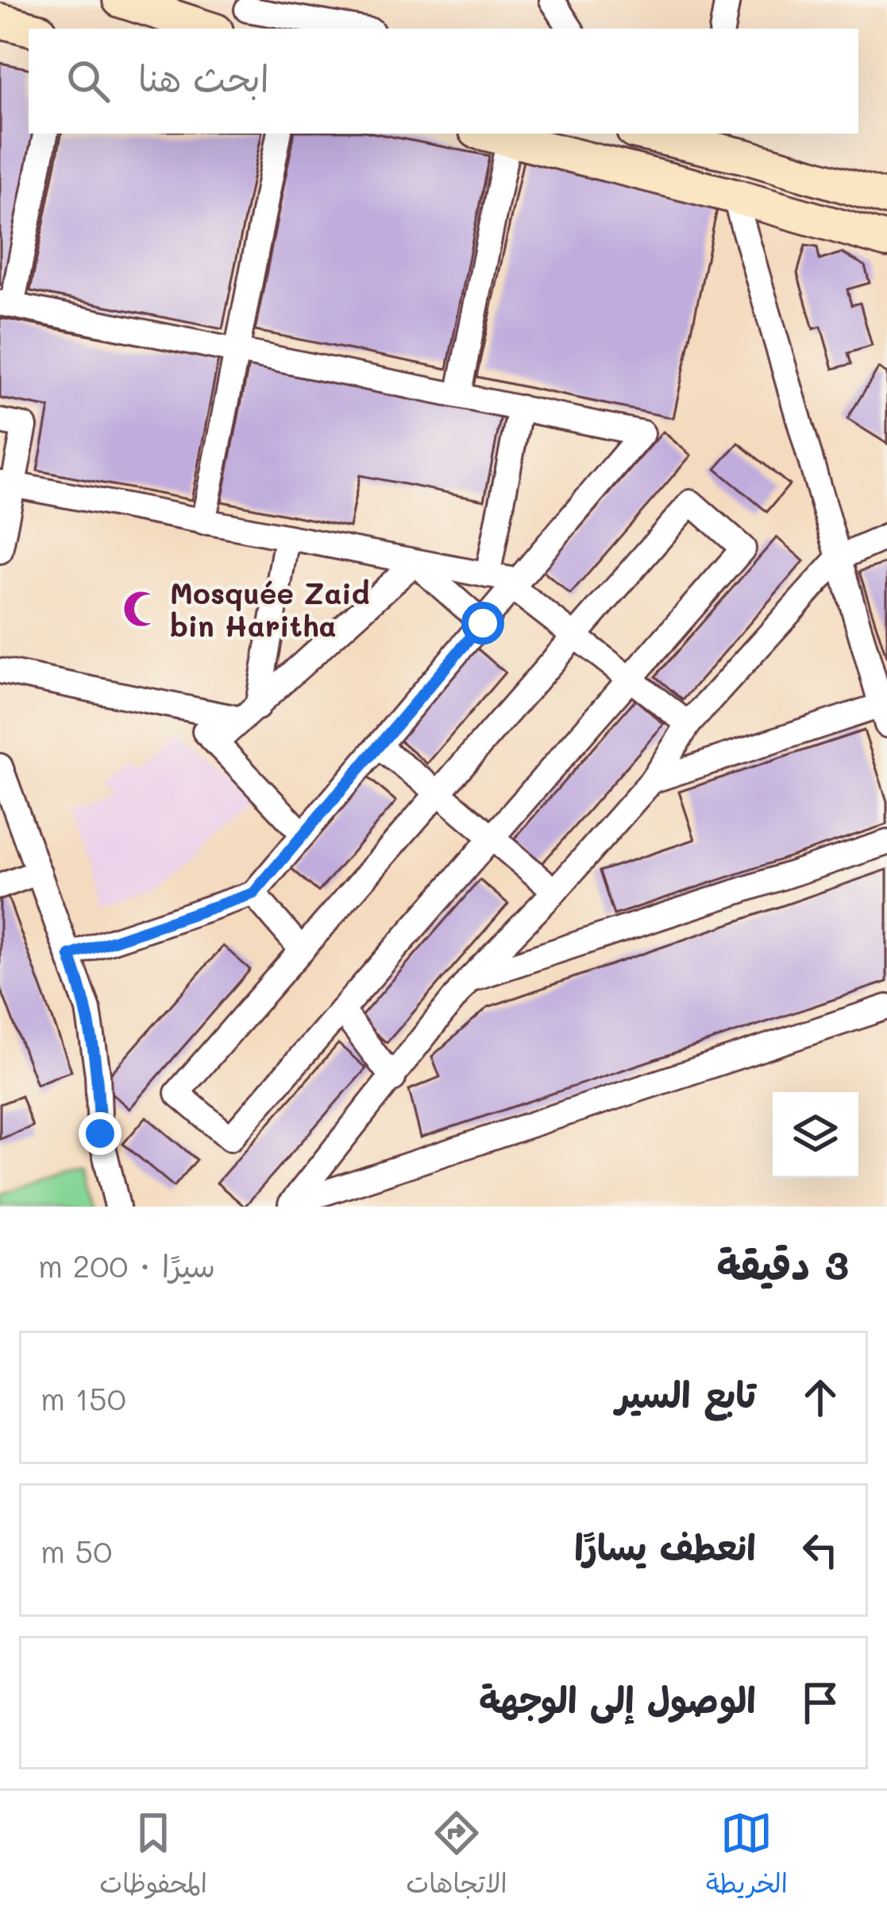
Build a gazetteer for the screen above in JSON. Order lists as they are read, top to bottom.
{
  "places": {
    "mosque": ["Mosquée Zaid bin Haritha"]
  },
  "page": {
    "search": "ابحث هنا",
    "heading": ["3 دقيقة", "سيرًا · 200 m"],
    "list": [
      ["تابع السير", "150 m"],
      ["انعطف يسارًا", "50 m"],
      "الوصول إلى الوجهة"
    ],
    "nav": ["الخريطة", "الاتجاهات", "المحفوظات"]
  }
}
